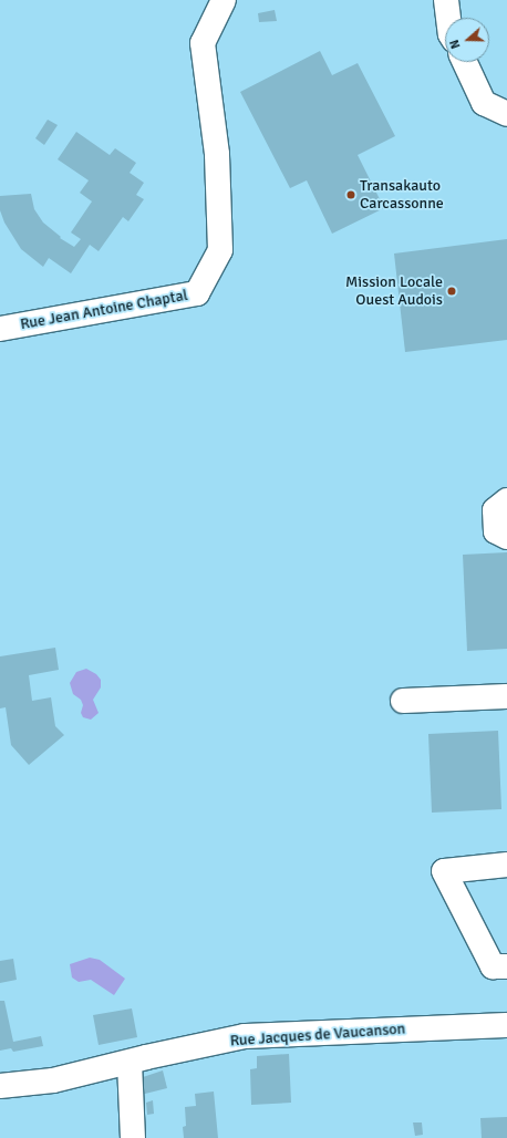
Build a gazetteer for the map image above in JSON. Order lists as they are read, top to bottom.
{
  "streets": {
    "street": ["Rue Jean Antoine Chaptal", "Rue Jacques de Vaucanson"]
  },
  "places": ["Transakauto Carcassonne", "Mission Locale Ouest Audois"],
  "north": "left"
}
